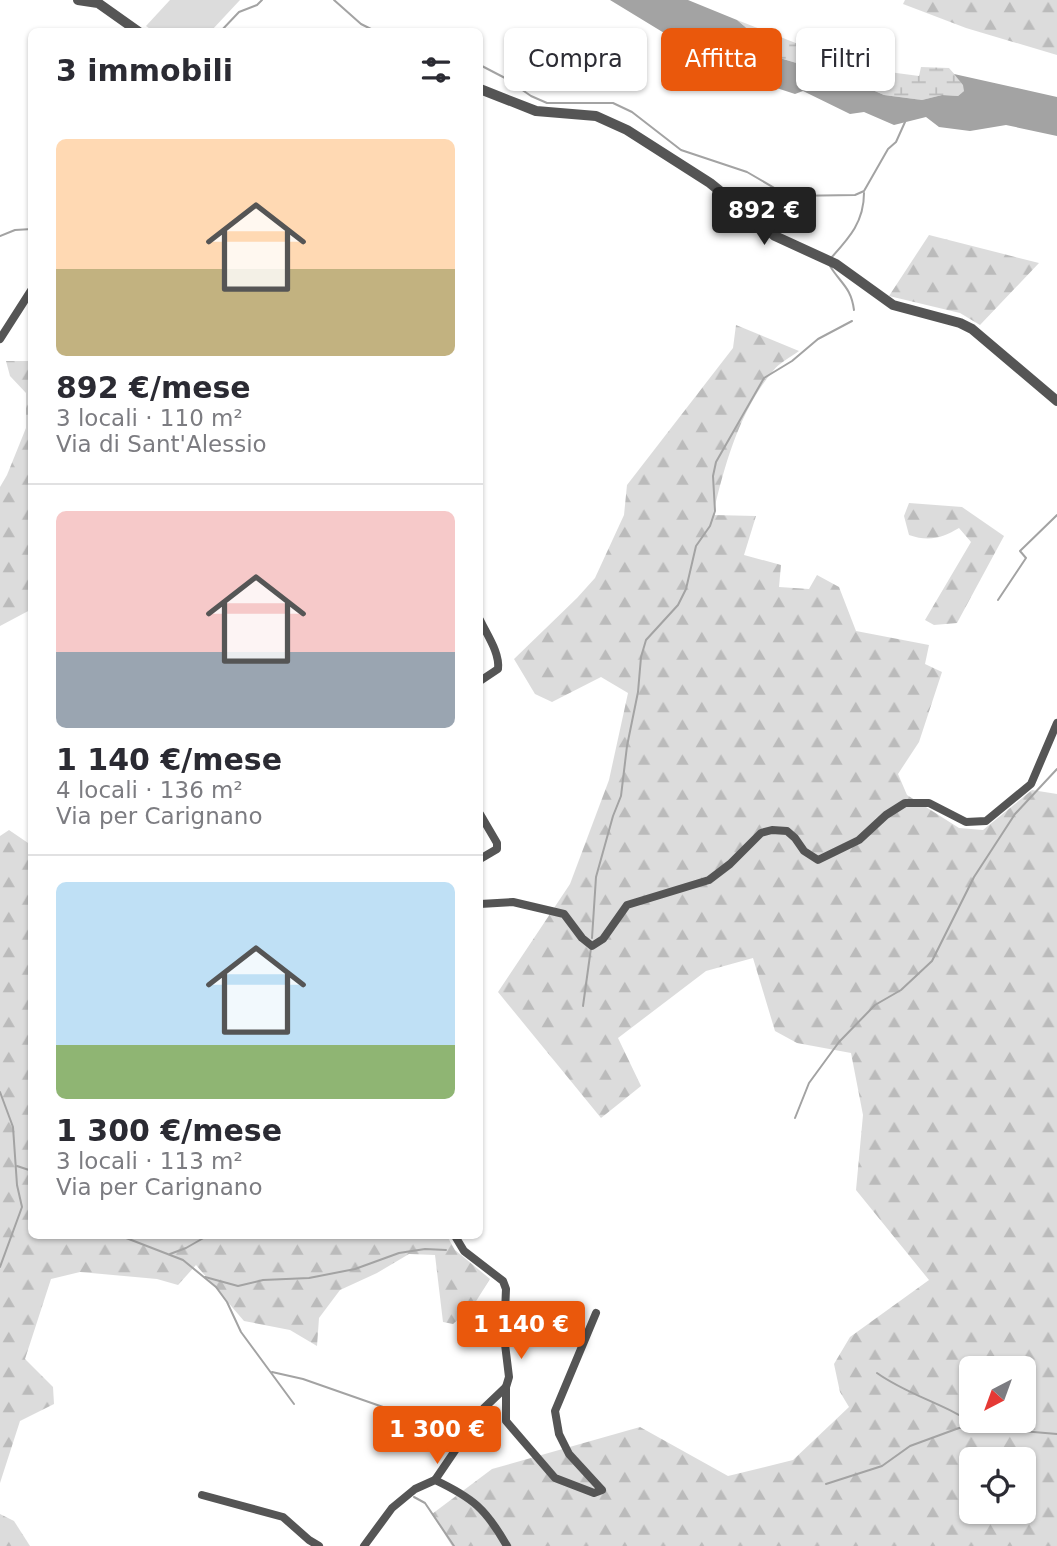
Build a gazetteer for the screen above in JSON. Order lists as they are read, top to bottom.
{
  "north": "bottom left",
  "page": {
    "chip": ["Compra", "Affitta", "Filtri"],
    "heading": "3 immobili",
    "list": [
      {
        "name": "892 €/mese",
        "note": "3 locali · 110 m² · Via di Sant'Alessio"
      },
      {
        "name": "1 140 €/mese",
        "note": "4 locali · 136 m² · Via per Carignano"
      },
      {
        "name": "1 300 €/mese",
        "note": "3 locali · 113 m² · Via per Carignano"
      }
    ],
    "price": ["892 €", "1 140 €", "1 300 €"]
  }
}
